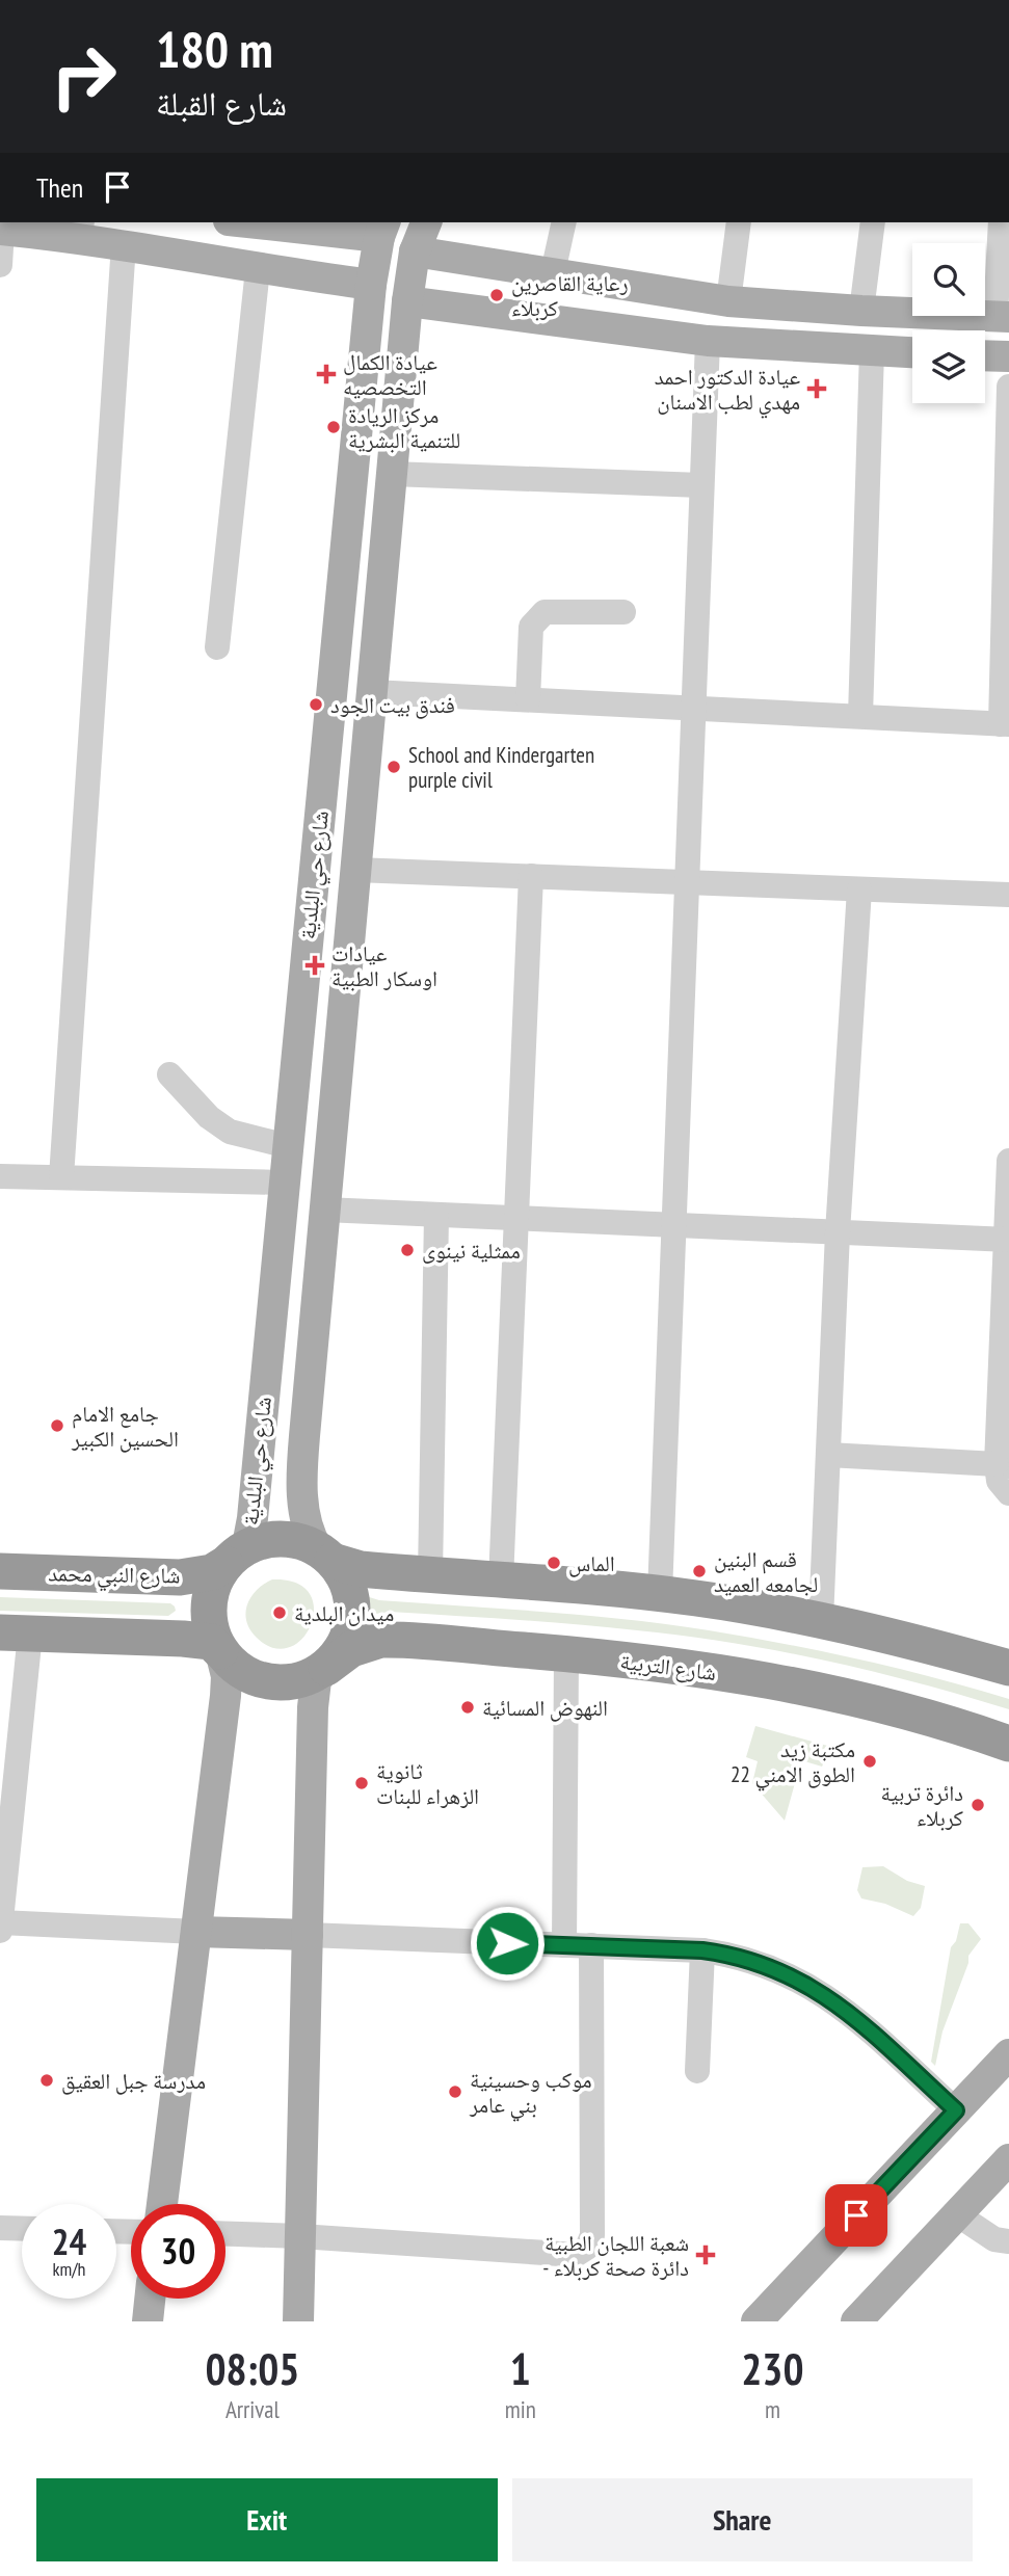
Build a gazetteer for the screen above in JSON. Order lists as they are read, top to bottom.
{
  "streets": {
    "highway": ["شارع النبي محمد", "شارع التربية"],
    "main road": ["شارع حي البلدية"]
  },
  "crossings": [
    ["شارع حي البلدية", "شارع النبي محمد"],
    ["شارع حي البلدية", "شارع التربية"],
    ["شارع النبي محمد", "شارع التربية"]
  ],
  "places": {
    "other": [
      "رعاية القاصرين كربلاء",
      "مركز الريادة للتنمية البشرية",
      "فندق بيت الجود",
      "School and Kindergarten purple civil",
      "ممثلية نينوى",
      "جامع الامام الحسين الكبير",
      "الماس",
      "قسم البنين لجامعه العميد",
      "ميدان البلدية",
      "النهوض المسائية",
      "مكتبة زيد الطوق الامني 22",
      "ثانوية الزهراء للبنات",
      "دائرة تربية كربلاء",
      "مدرسة جبل العقيق",
      "موكب وحسينية بني عامر"
    ],
    "health": [
      "عيادة الكمال التخصصيه",
      "عيادة الدكتور احمد مهدي لطب الاسنان",
      "عيادات اوسكار الطبية",
      "شعبة اللجان الطبية - دائرة صحة كربلاء"
    ]
  },
  "page": {
    "turn": ["180 m", "شارع القبلة"],
    "then": "Then",
    "speed": "24 km/h",
    "limit": "30",
    "eta": [
      "08:05",
      "Arrival",
      "1",
      "min",
      "230",
      "m"
    ],
    "buttons": ["Exit", "Share"]
  }
}
